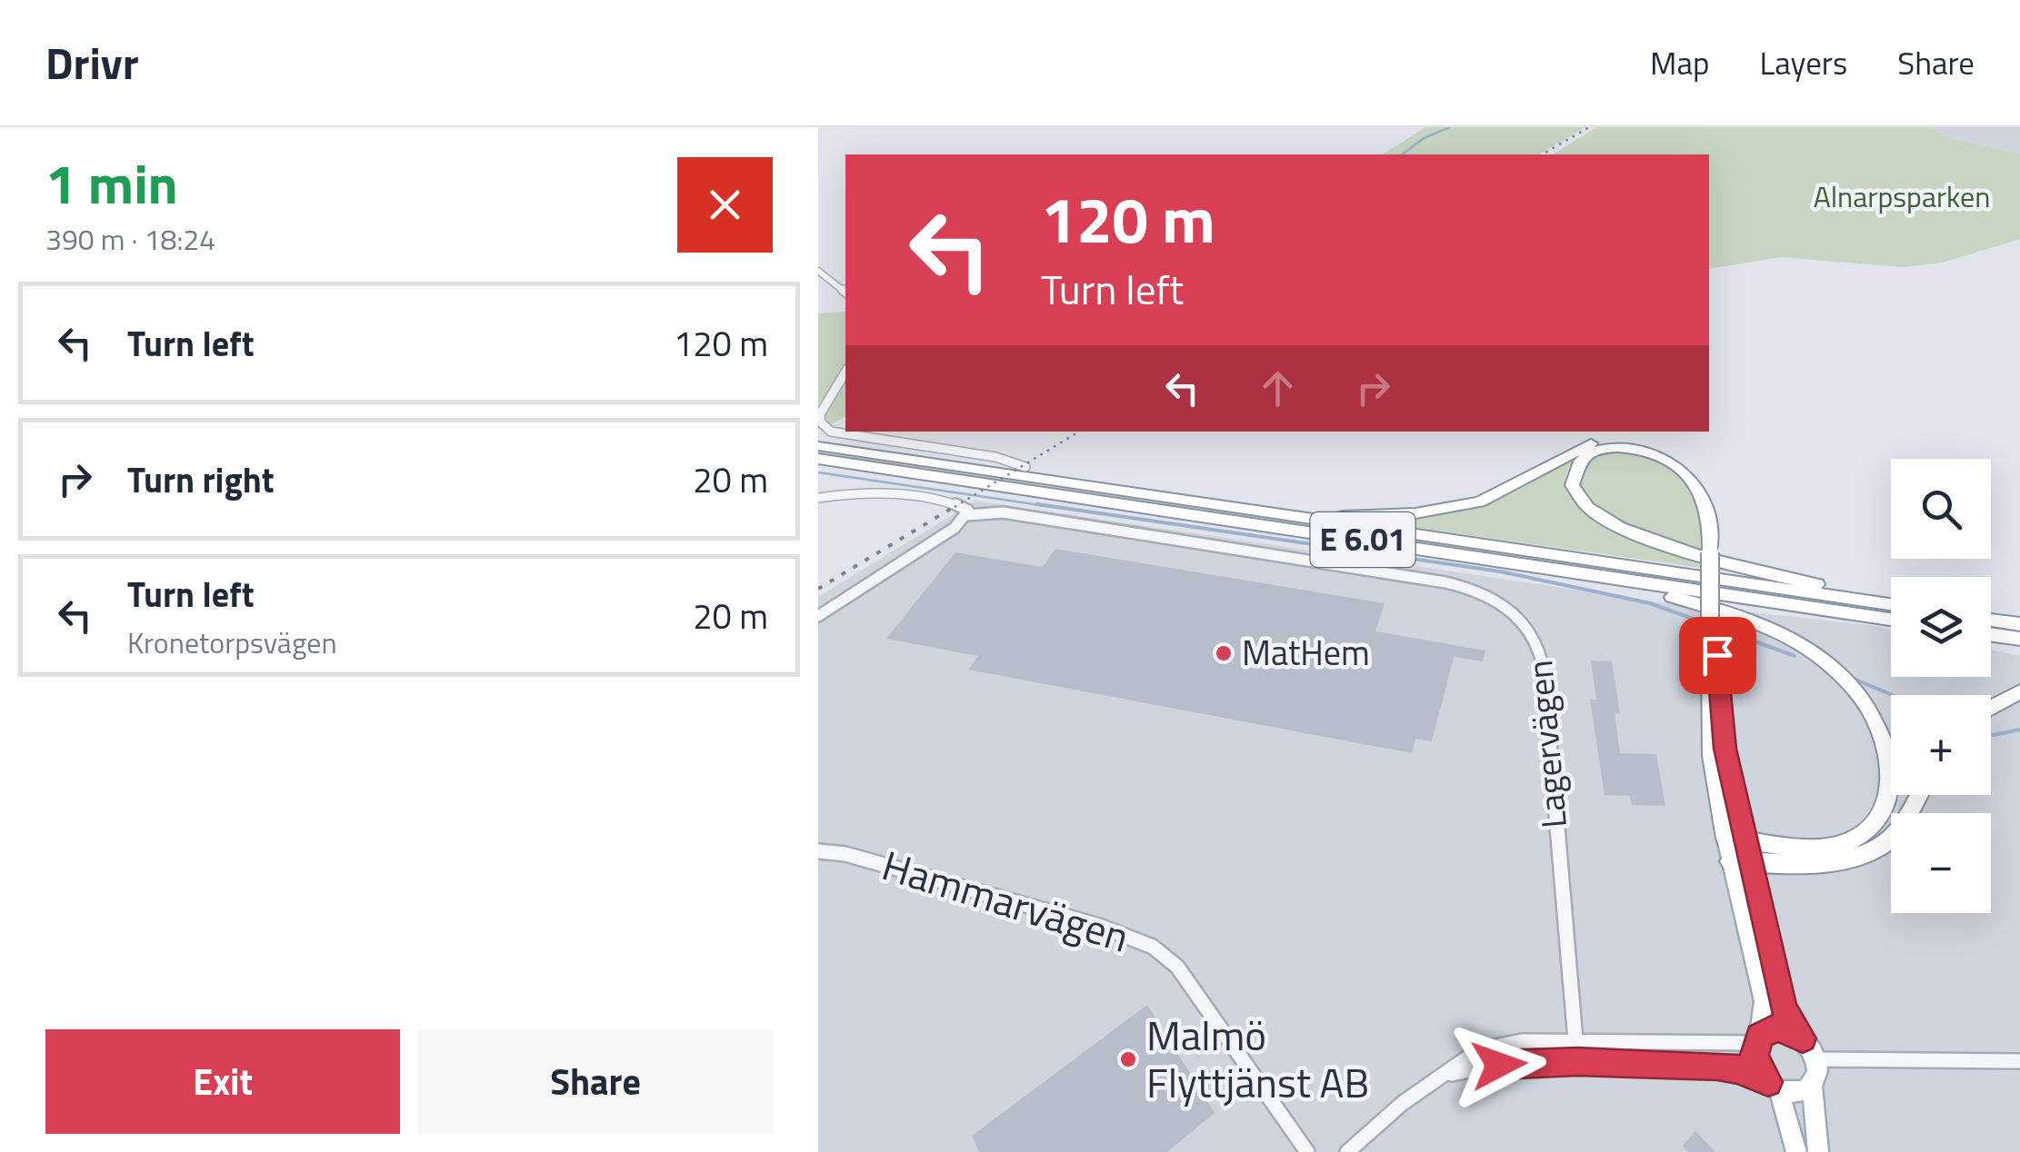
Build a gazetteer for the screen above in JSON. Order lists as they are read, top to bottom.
{
  "streets": {
    "highway": ["E 6.01"],
    "street": ["Lagervägen", "Hammarvägen"]
  },
  "parks": ["Alnarpsparken"],
  "places": ["MatHem", "Malmö Flyttjänst AB"],
  "page": {
    "header": "Drivr",
    "nav": ["Map", "Layers", "Share"],
    "heading": ["1 min", "390 m · 18:24"],
    "turn": ["120 m", "Turn left"],
    "list": [
      {
        "name": "Turn left",
        "value": "120 m"
      },
      {
        "name": "Turn right",
        "value": "20 m"
      },
      {
        "name": "Turn left",
        "note": "Kronetorpsvägen",
        "value": "20 m"
      }
    ],
    "map_buttons": ["+", "−"],
    "buttons": ["Exit", "Share"]
  }
}
